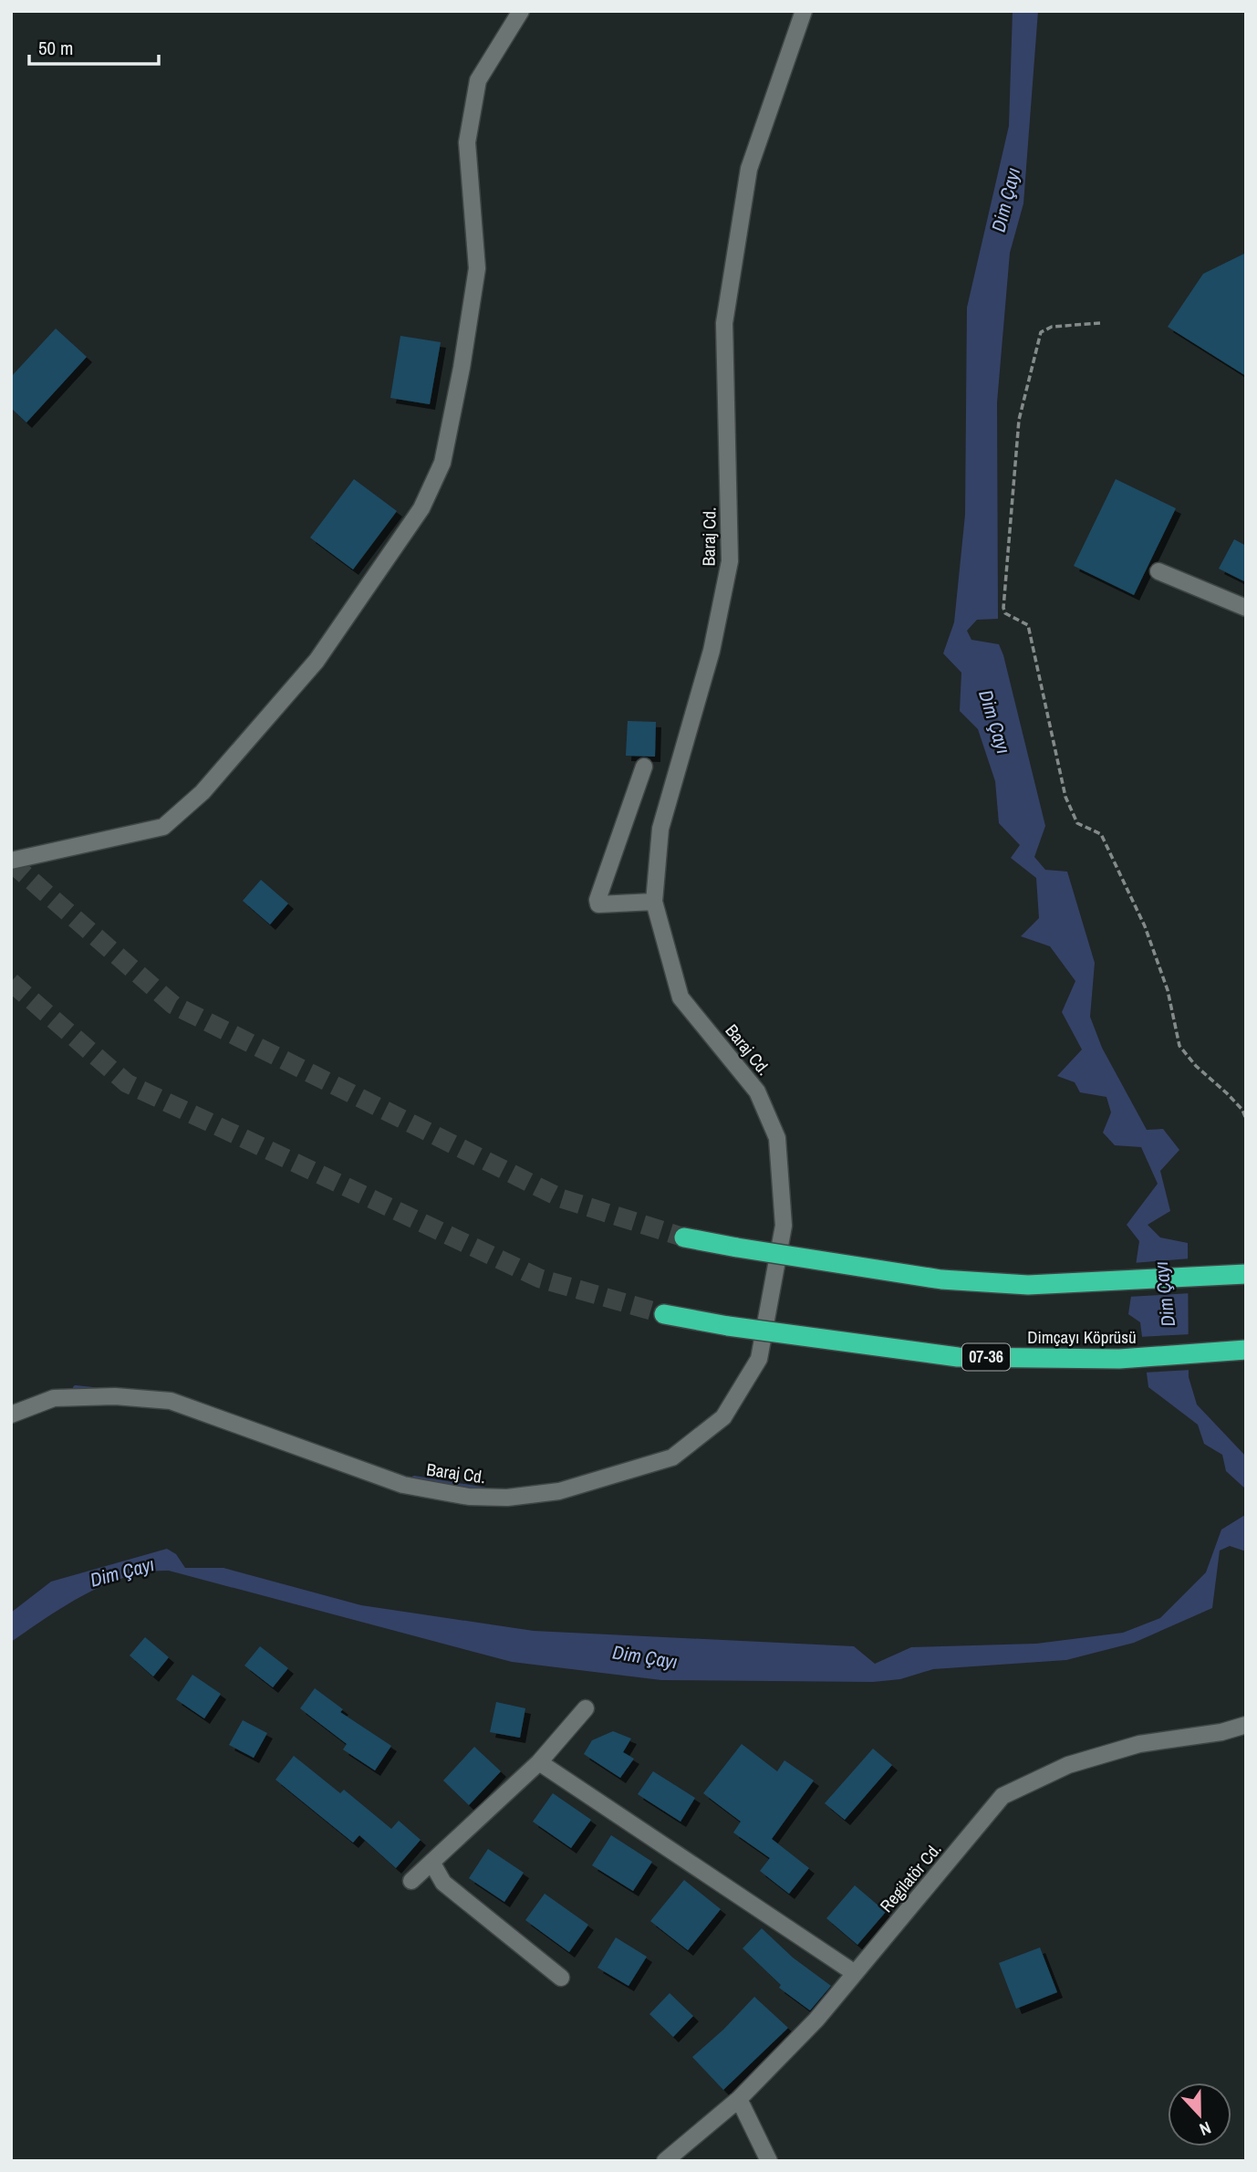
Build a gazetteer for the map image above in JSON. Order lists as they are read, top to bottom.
{
  "streets": {
    "highway": ["Dimçayı Köprüsü", "07-36"],
    "street": ["Baraj Cd.", "Regilatör Cd."]
  },
  "water": ["Dim Çayı"],
  "scale_bar": "50 m",
  "north": "bottom"
}
